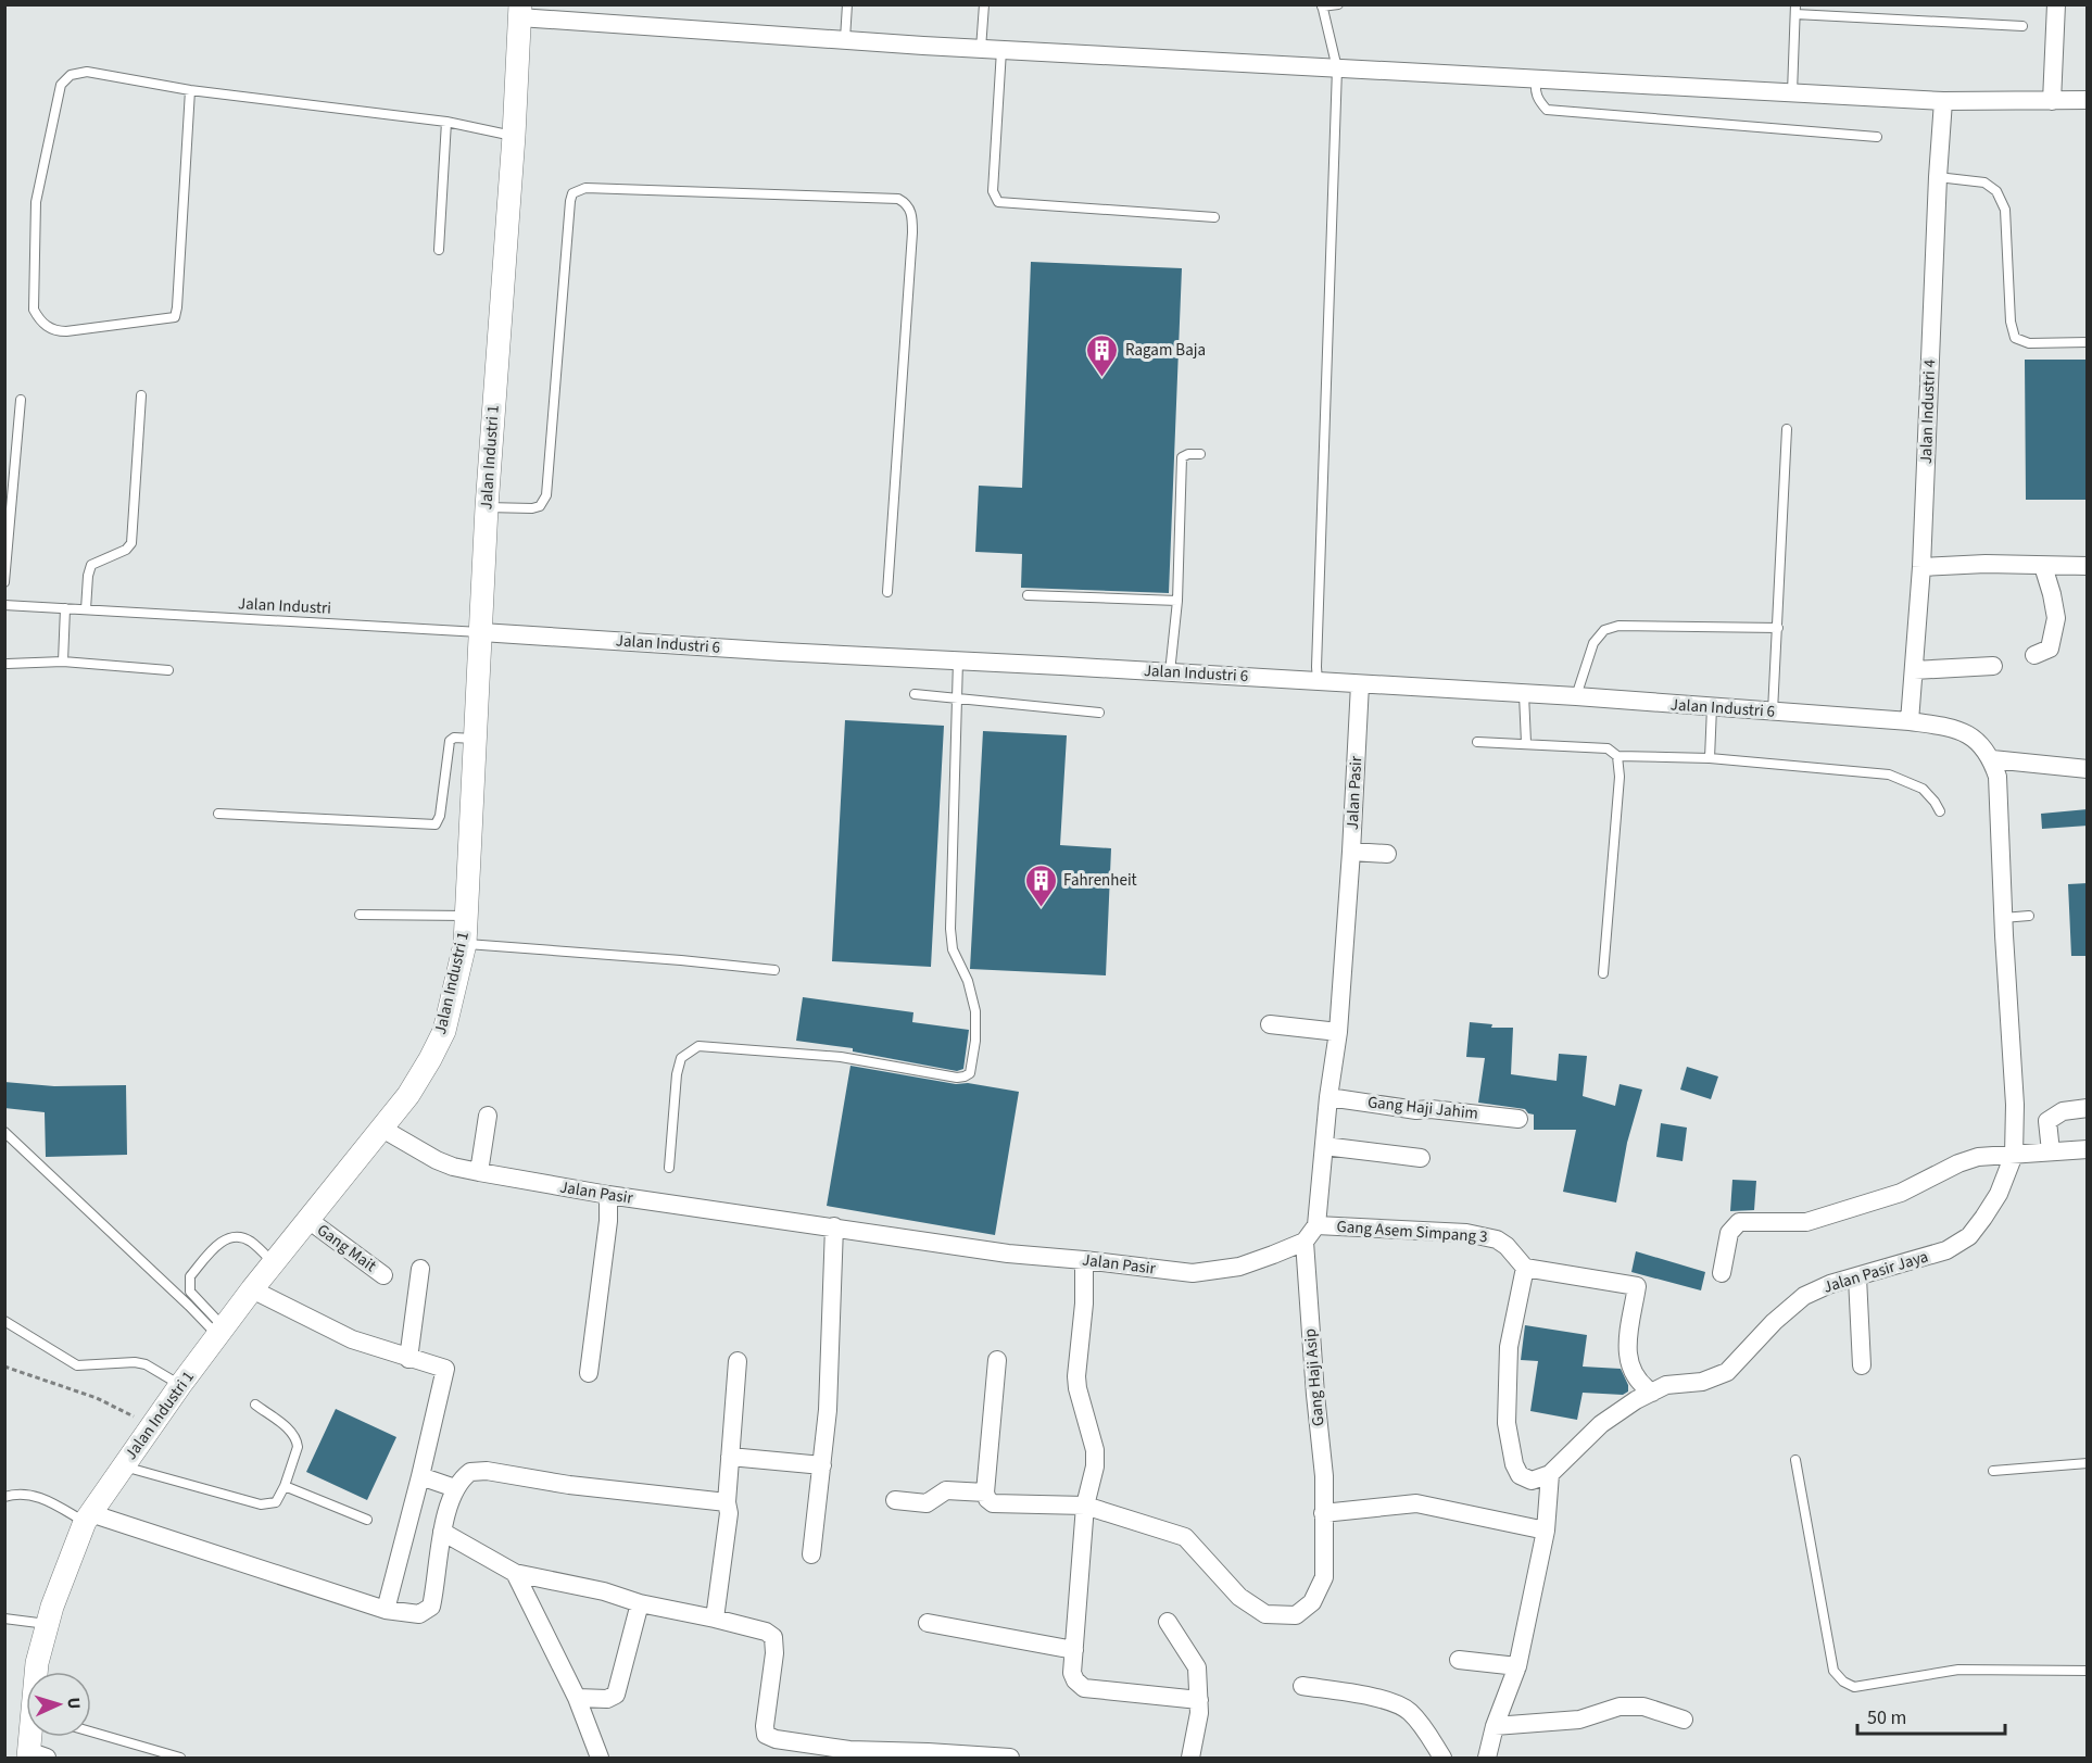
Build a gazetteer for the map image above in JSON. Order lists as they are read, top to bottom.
{
  "streets": {
    "street": [
      "Jalan Industri 4",
      "Jalan Industri 1",
      "Jalan Industri 6",
      "Jalan Pasir",
      "Gang Haji Jahim",
      "Gang Asem Simpang 3",
      "Gang Mait",
      "Jalan Pasir Jaya",
      "Gang Haji Asip"
    ],
    "lane": ["Jalan Industri"]
  },
  "crossings": [
    ["Jalan Industri 4", "Jalan Industri 6"],
    ["Jalan Industri 1", "Jalan Industri"],
    ["Jalan Industri 1", "Jalan Industri 6"],
    ["Jalan Industri 1", "Jalan Pasir"],
    ["Jalan Industri 1", "Gang Mait"],
    ["Jalan Industri", "Jalan Industri 6"],
    ["Jalan Industri 6", "Jalan Pasir"],
    ["Jalan Pasir", "Gang Haji Jahim"],
    ["Jalan Pasir", "Gang Asem Simpang 3"],
    ["Jalan Pasir", "Gang Haji Asip"]
  ],
  "places": {
    "building": ["Ragam Baja", "Fahrenheit"]
  },
  "scale_bar": "50 m",
  "north": "right"
}
